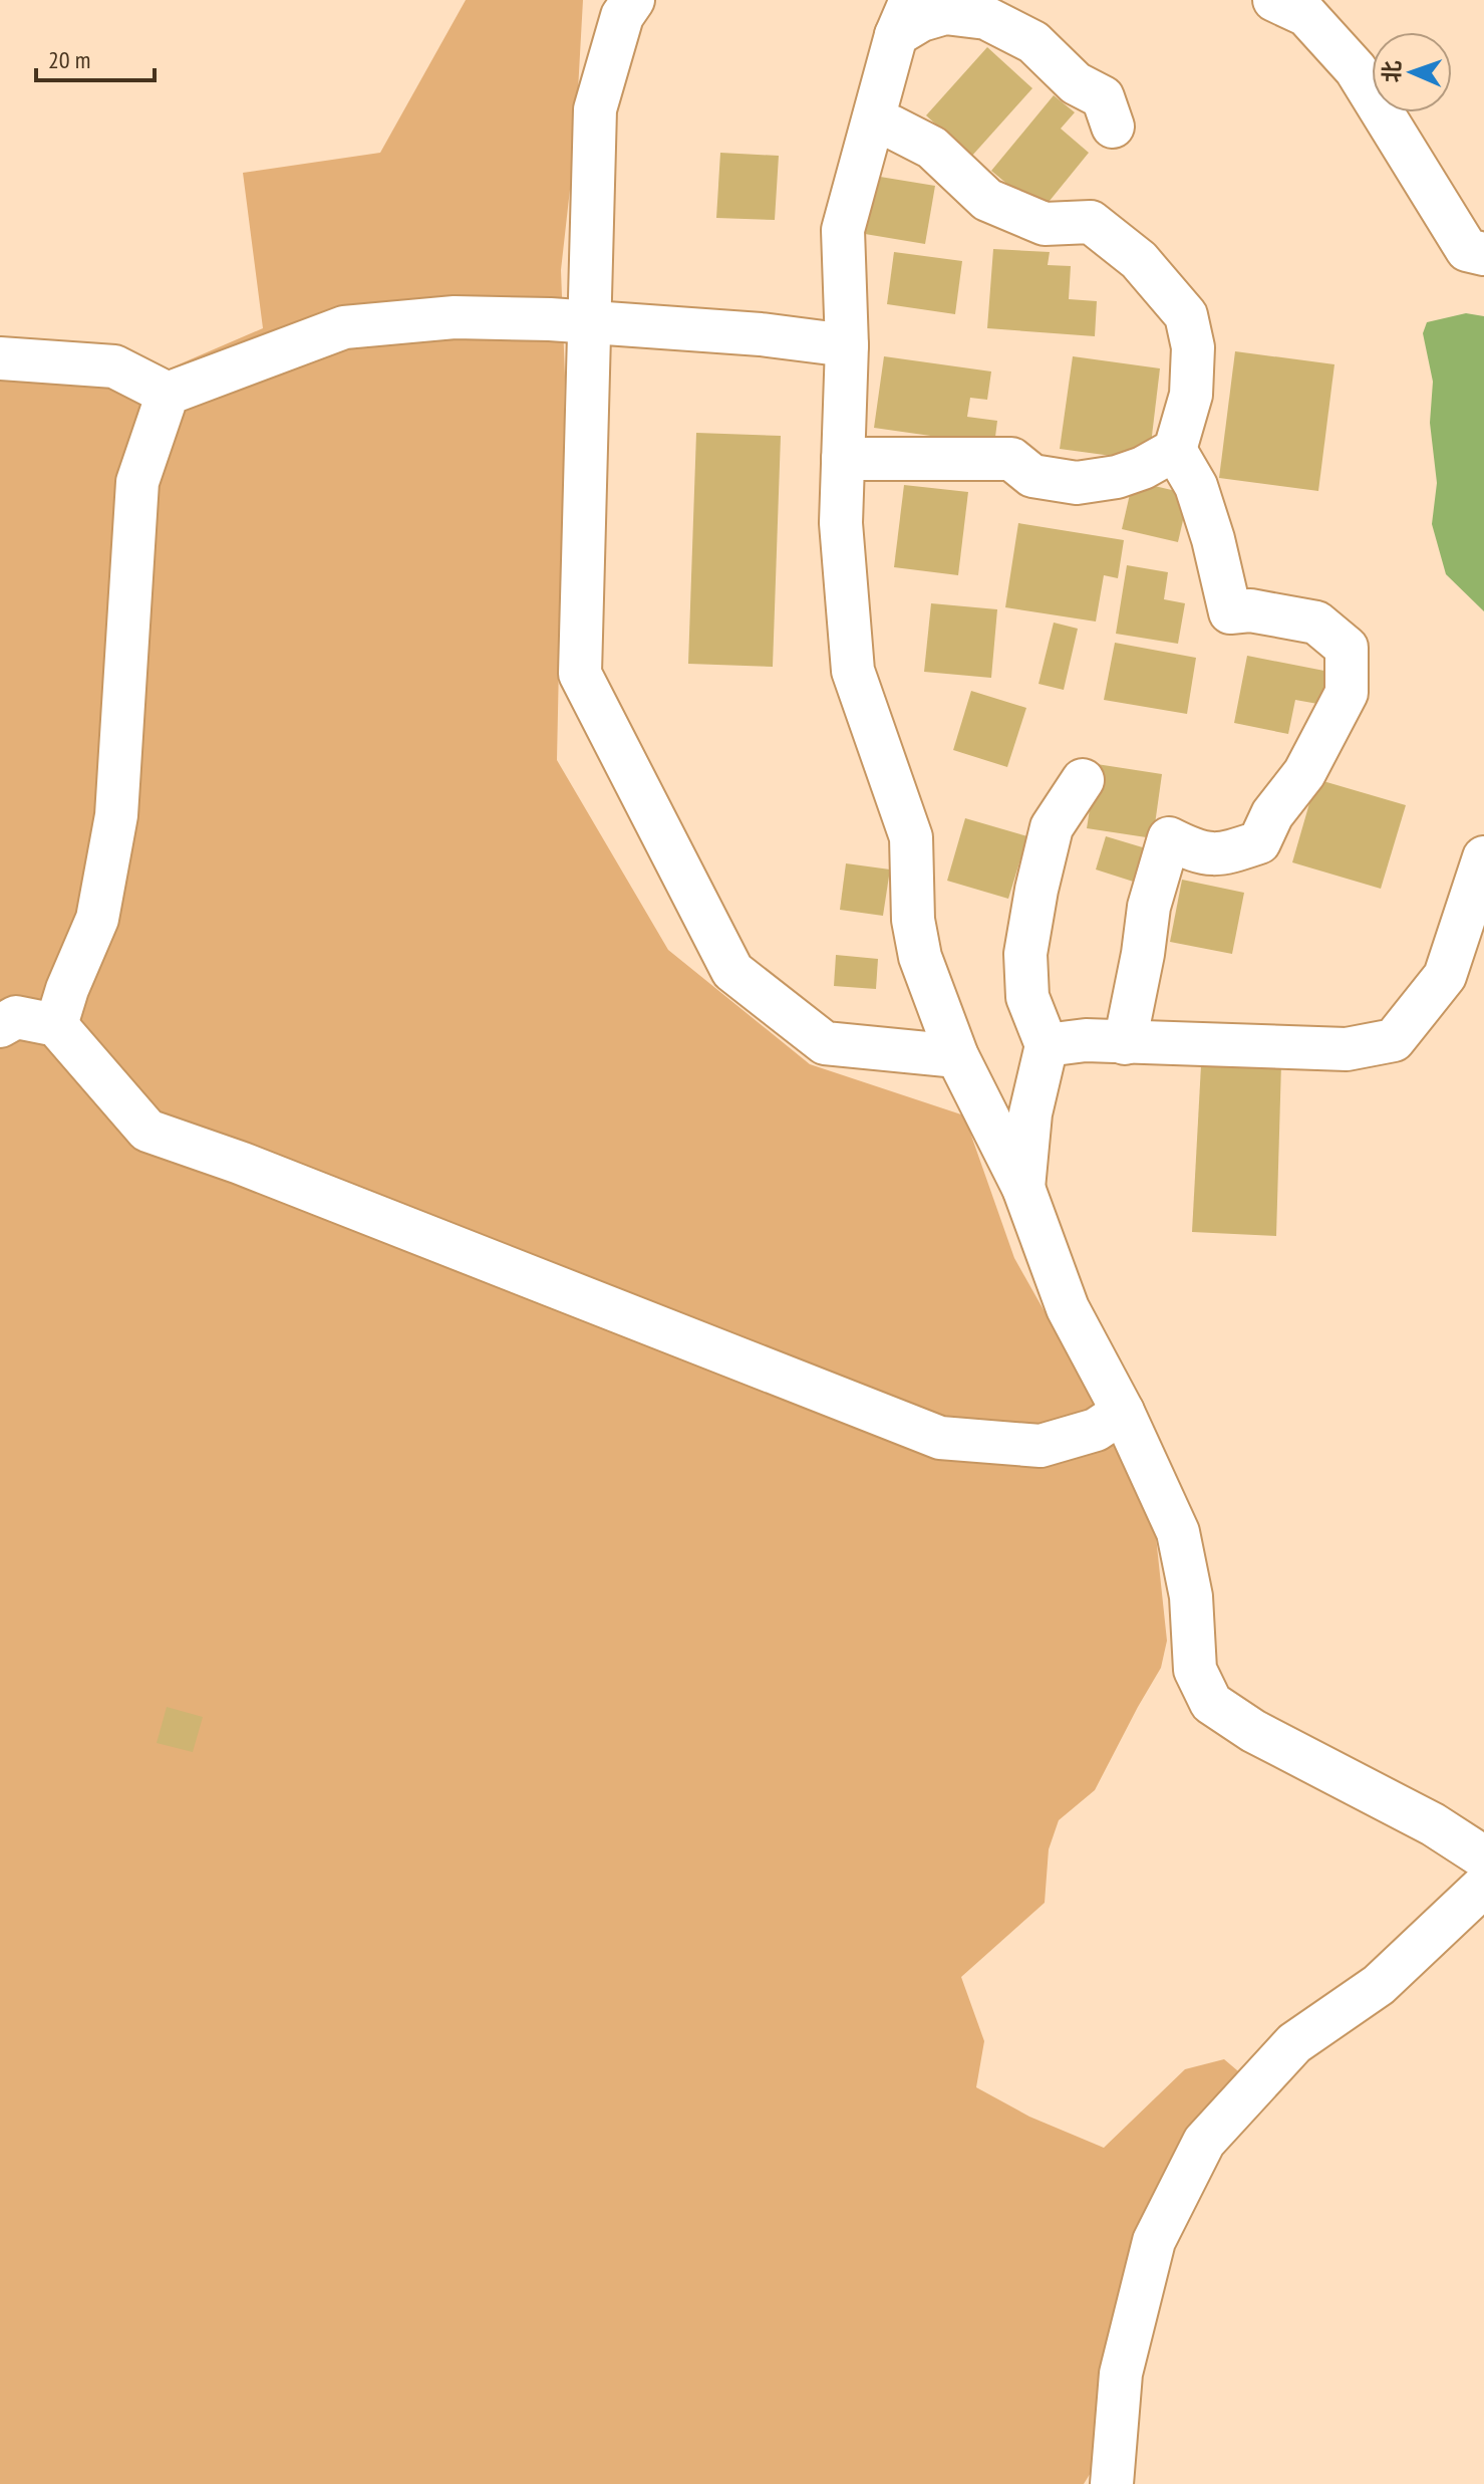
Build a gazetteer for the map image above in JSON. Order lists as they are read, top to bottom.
{
  "scale_bar": "20 m",
  "north": "left"
}
